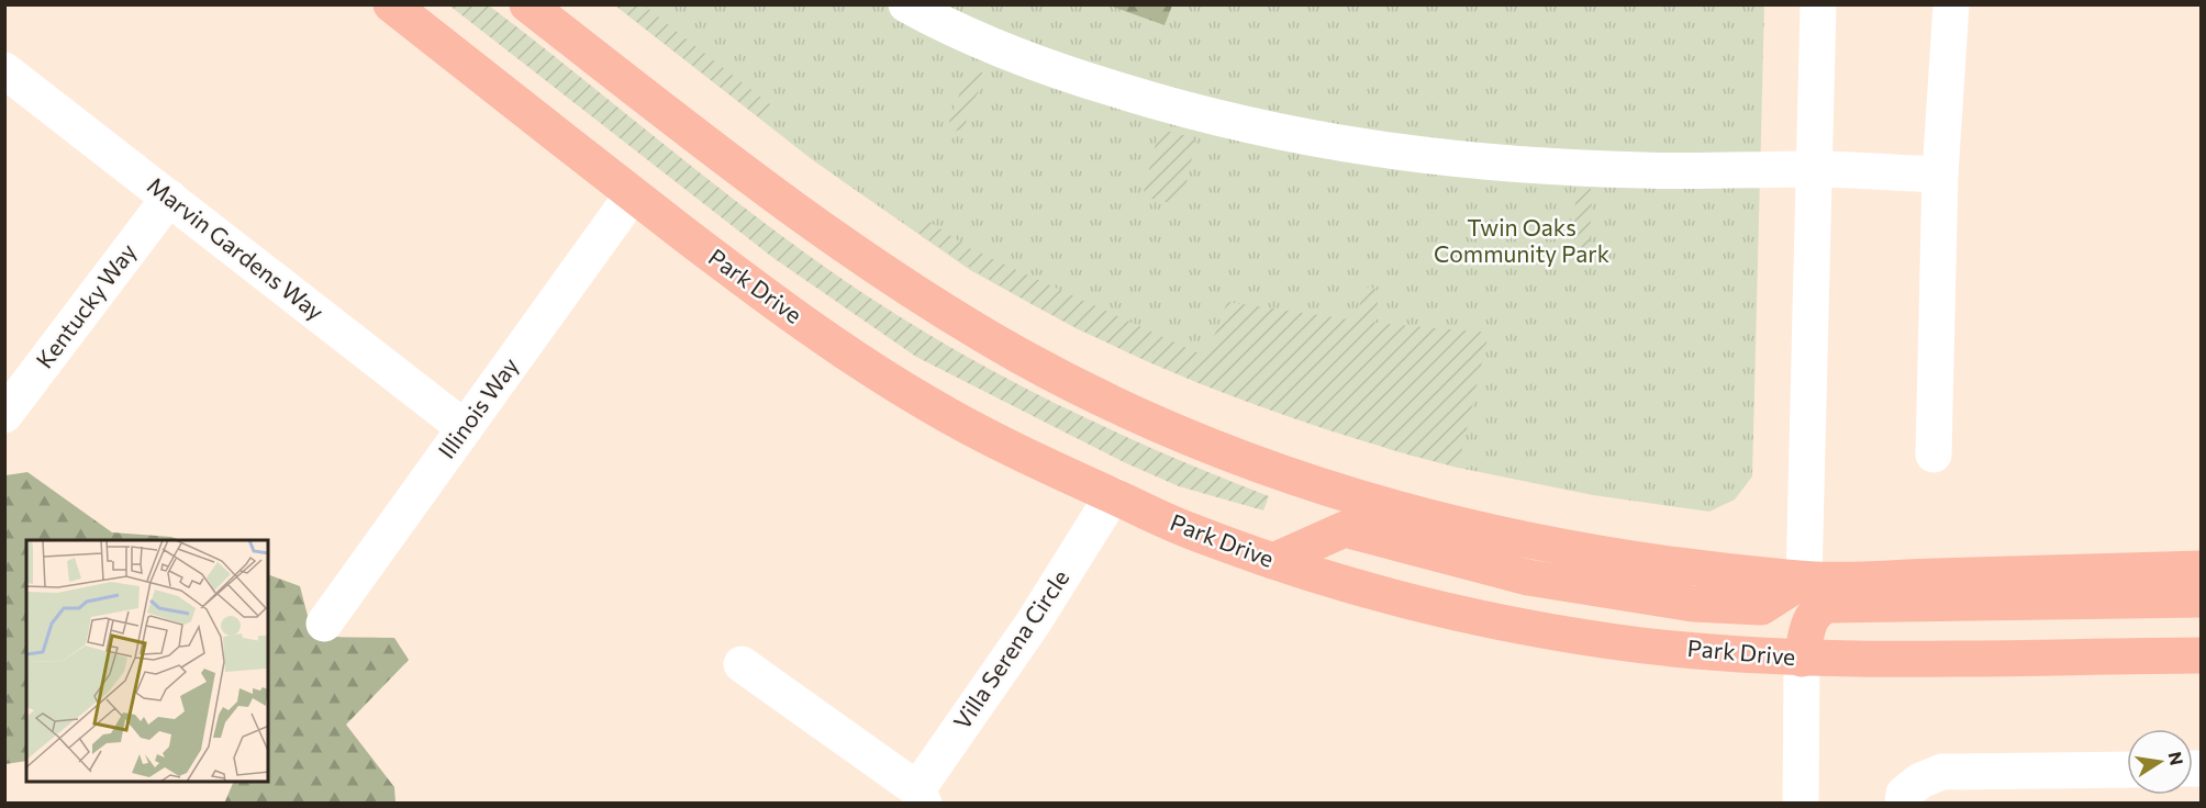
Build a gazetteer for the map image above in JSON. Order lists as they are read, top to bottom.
{
  "streets": {
    "main road": ["Park Drive"],
    "street": [
      "Marvin Gardens Way",
      "Kentucky Way",
      "Illinois Way",
      "Villa Serena Circle"
    ]
  },
  "crossings": [
    ["Marvin Gardens Way", "Kentucky Way"],
    ["Marvin Gardens Way", "Illinois Way"],
    ["Park Drive", "Illinois Way"],
    ["Park Drive", "Villa Serena Circle"]
  ],
  "parks": ["Twin Oaks Community Park"],
  "north": "right"
}
